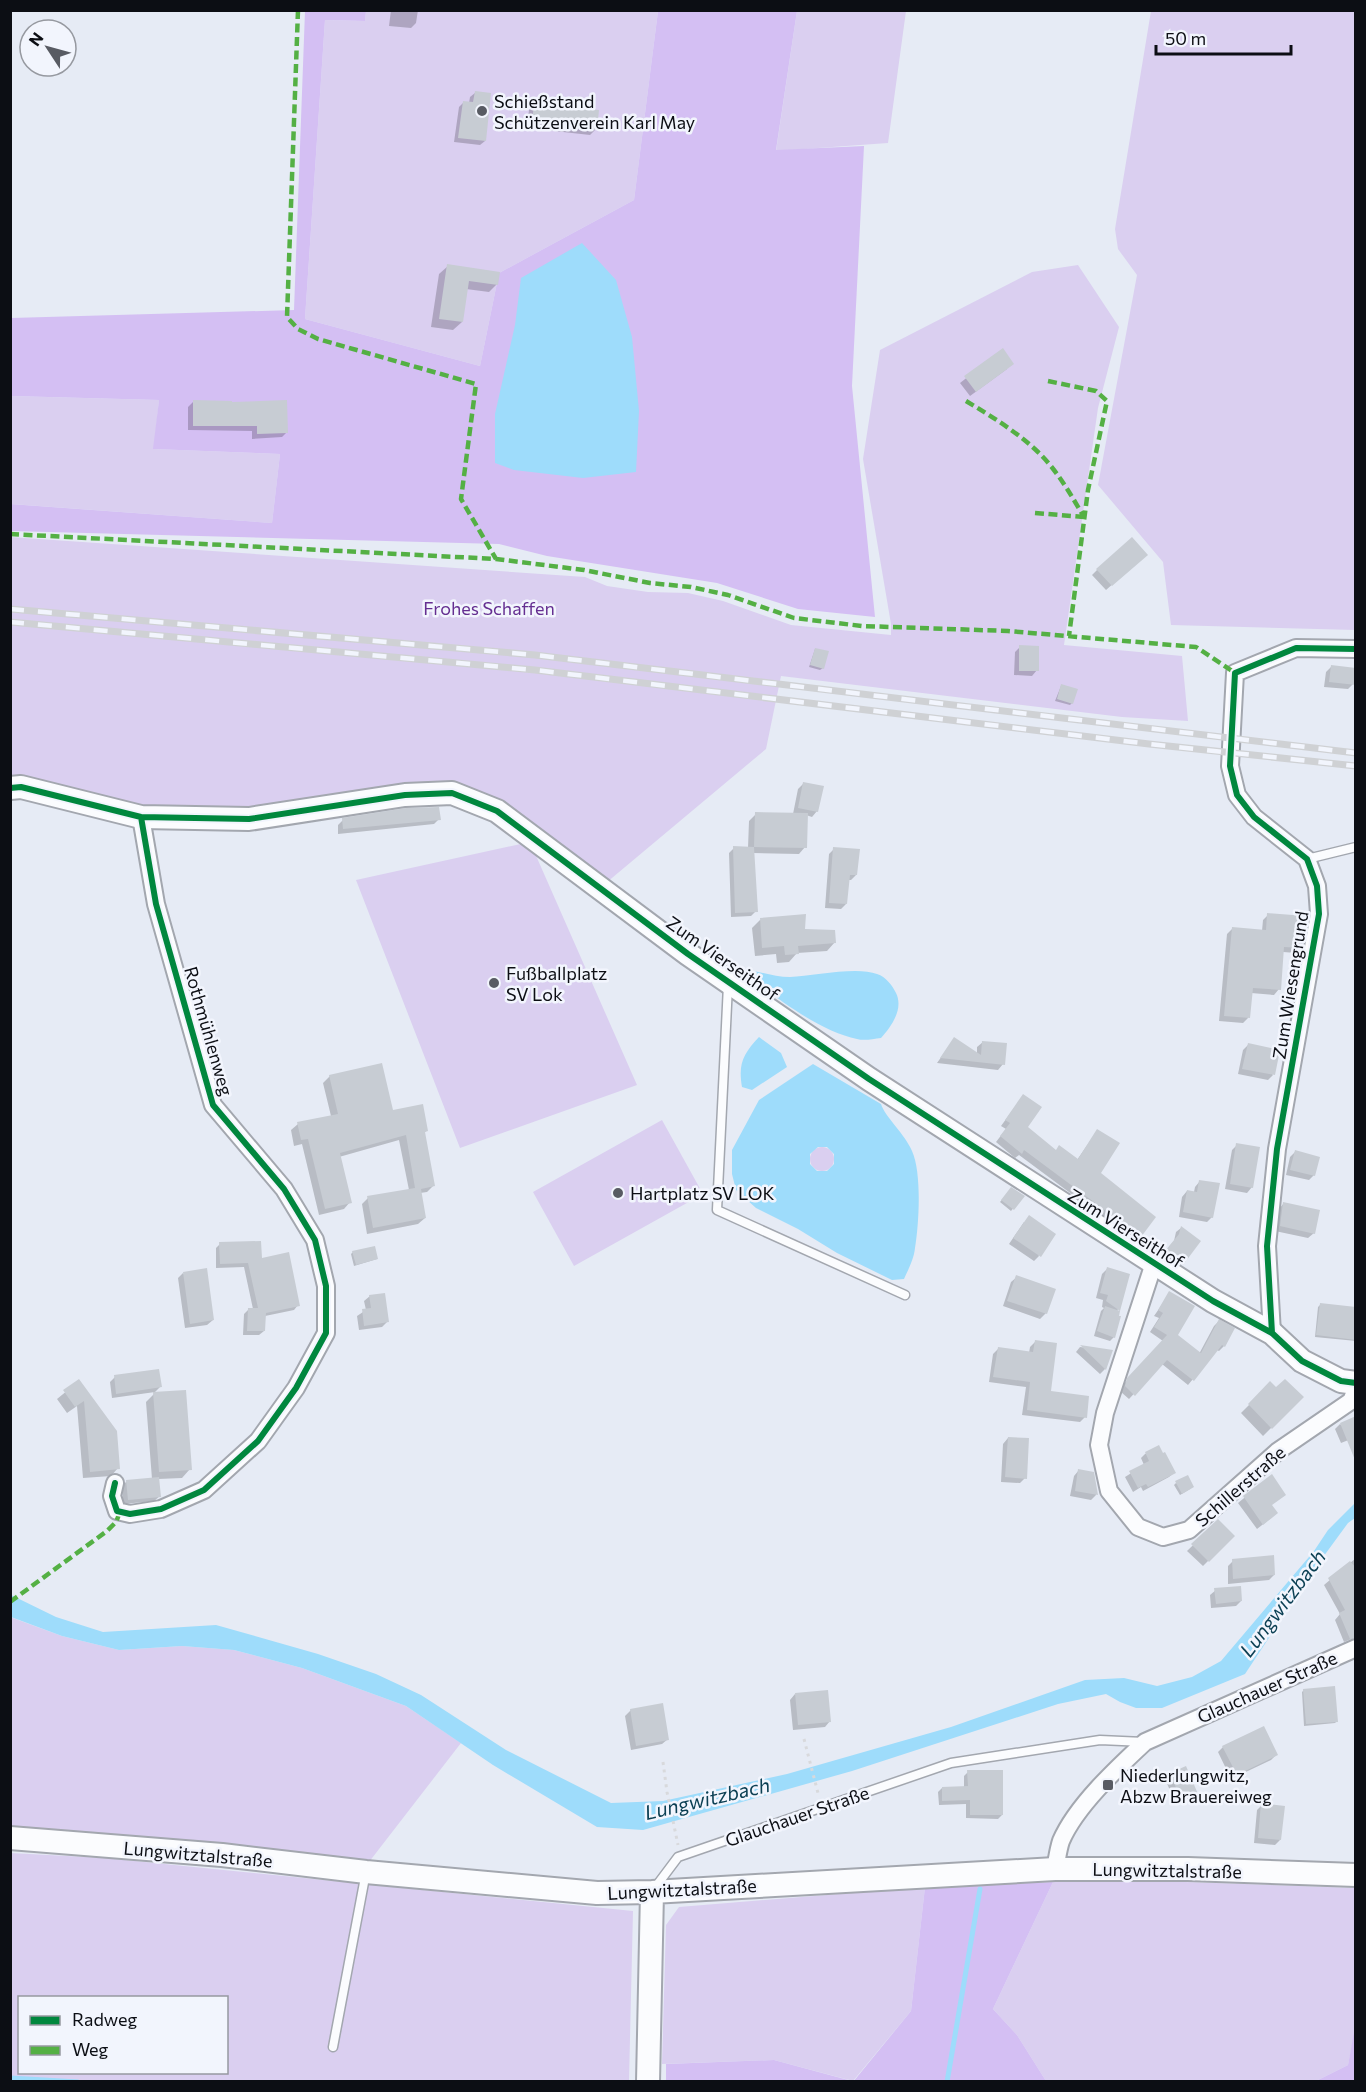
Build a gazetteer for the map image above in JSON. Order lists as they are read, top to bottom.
{
  "streets": {
    "street": [
      "Zum Vierseithof",
      "Zum Wiesengrund",
      "Rothmühlenweg",
      "Schillerstraße",
      "Glauchauer Straße",
      "Lungwitztalstraße"
    ]
  },
  "crossings": [
    ["Zum Vierseithof", "Zum Wiesengrund"],
    ["Zum Vierseithof", "Rothmühlenweg"],
    ["Zum Vierseithof", "Schillerstraße"],
    ["Glauchauer Straße", "Lungwitztalstraße"]
  ],
  "water": ["Lungwitzbach"],
  "parks": ["Frohes Schaffen"],
  "places": {
    "other": ["Schießstand Schützenverein Karl May", "Fußballplatz SV Lok", "Hartplatz SV LOK"],
    "transit": ["Niederlungwitz, Abzw Brauereiweg"]
  },
  "legend": ["Radweg", "Weg"],
  "scale_bar": "50 m",
  "north": "top left"
}
